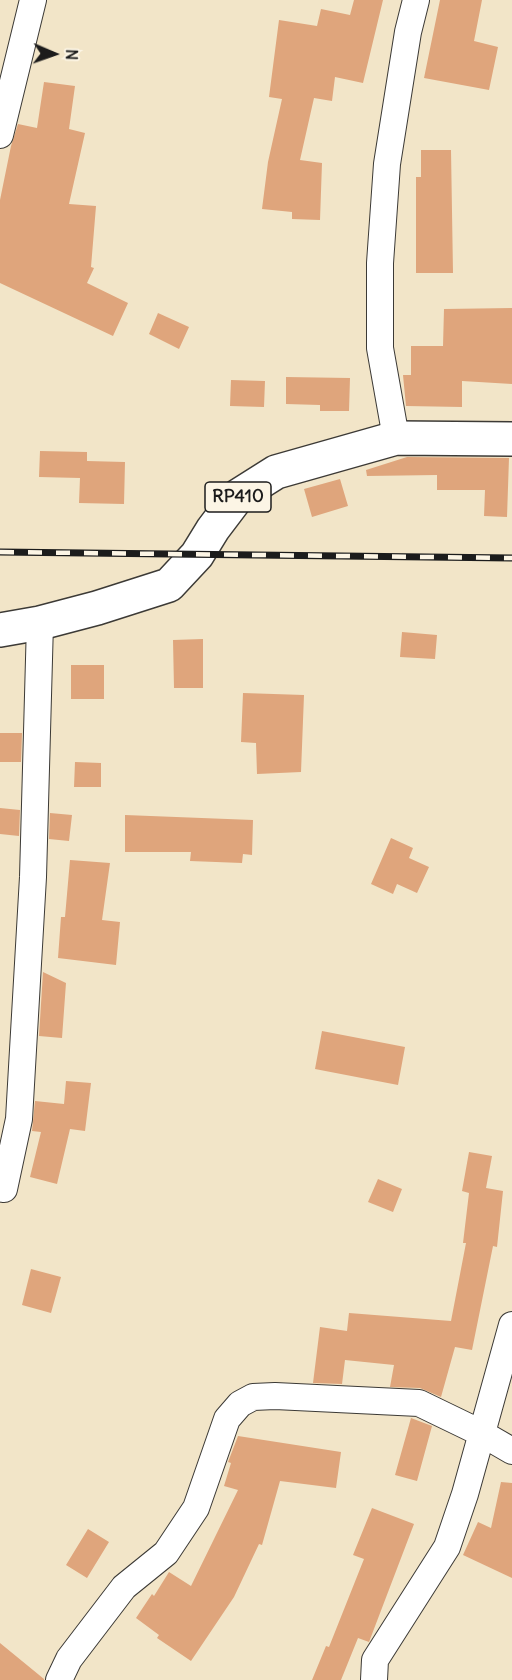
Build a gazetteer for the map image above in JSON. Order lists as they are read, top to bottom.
{
  "streets": {
    "main road": ["RP410"]
  },
  "north": "right"
}
